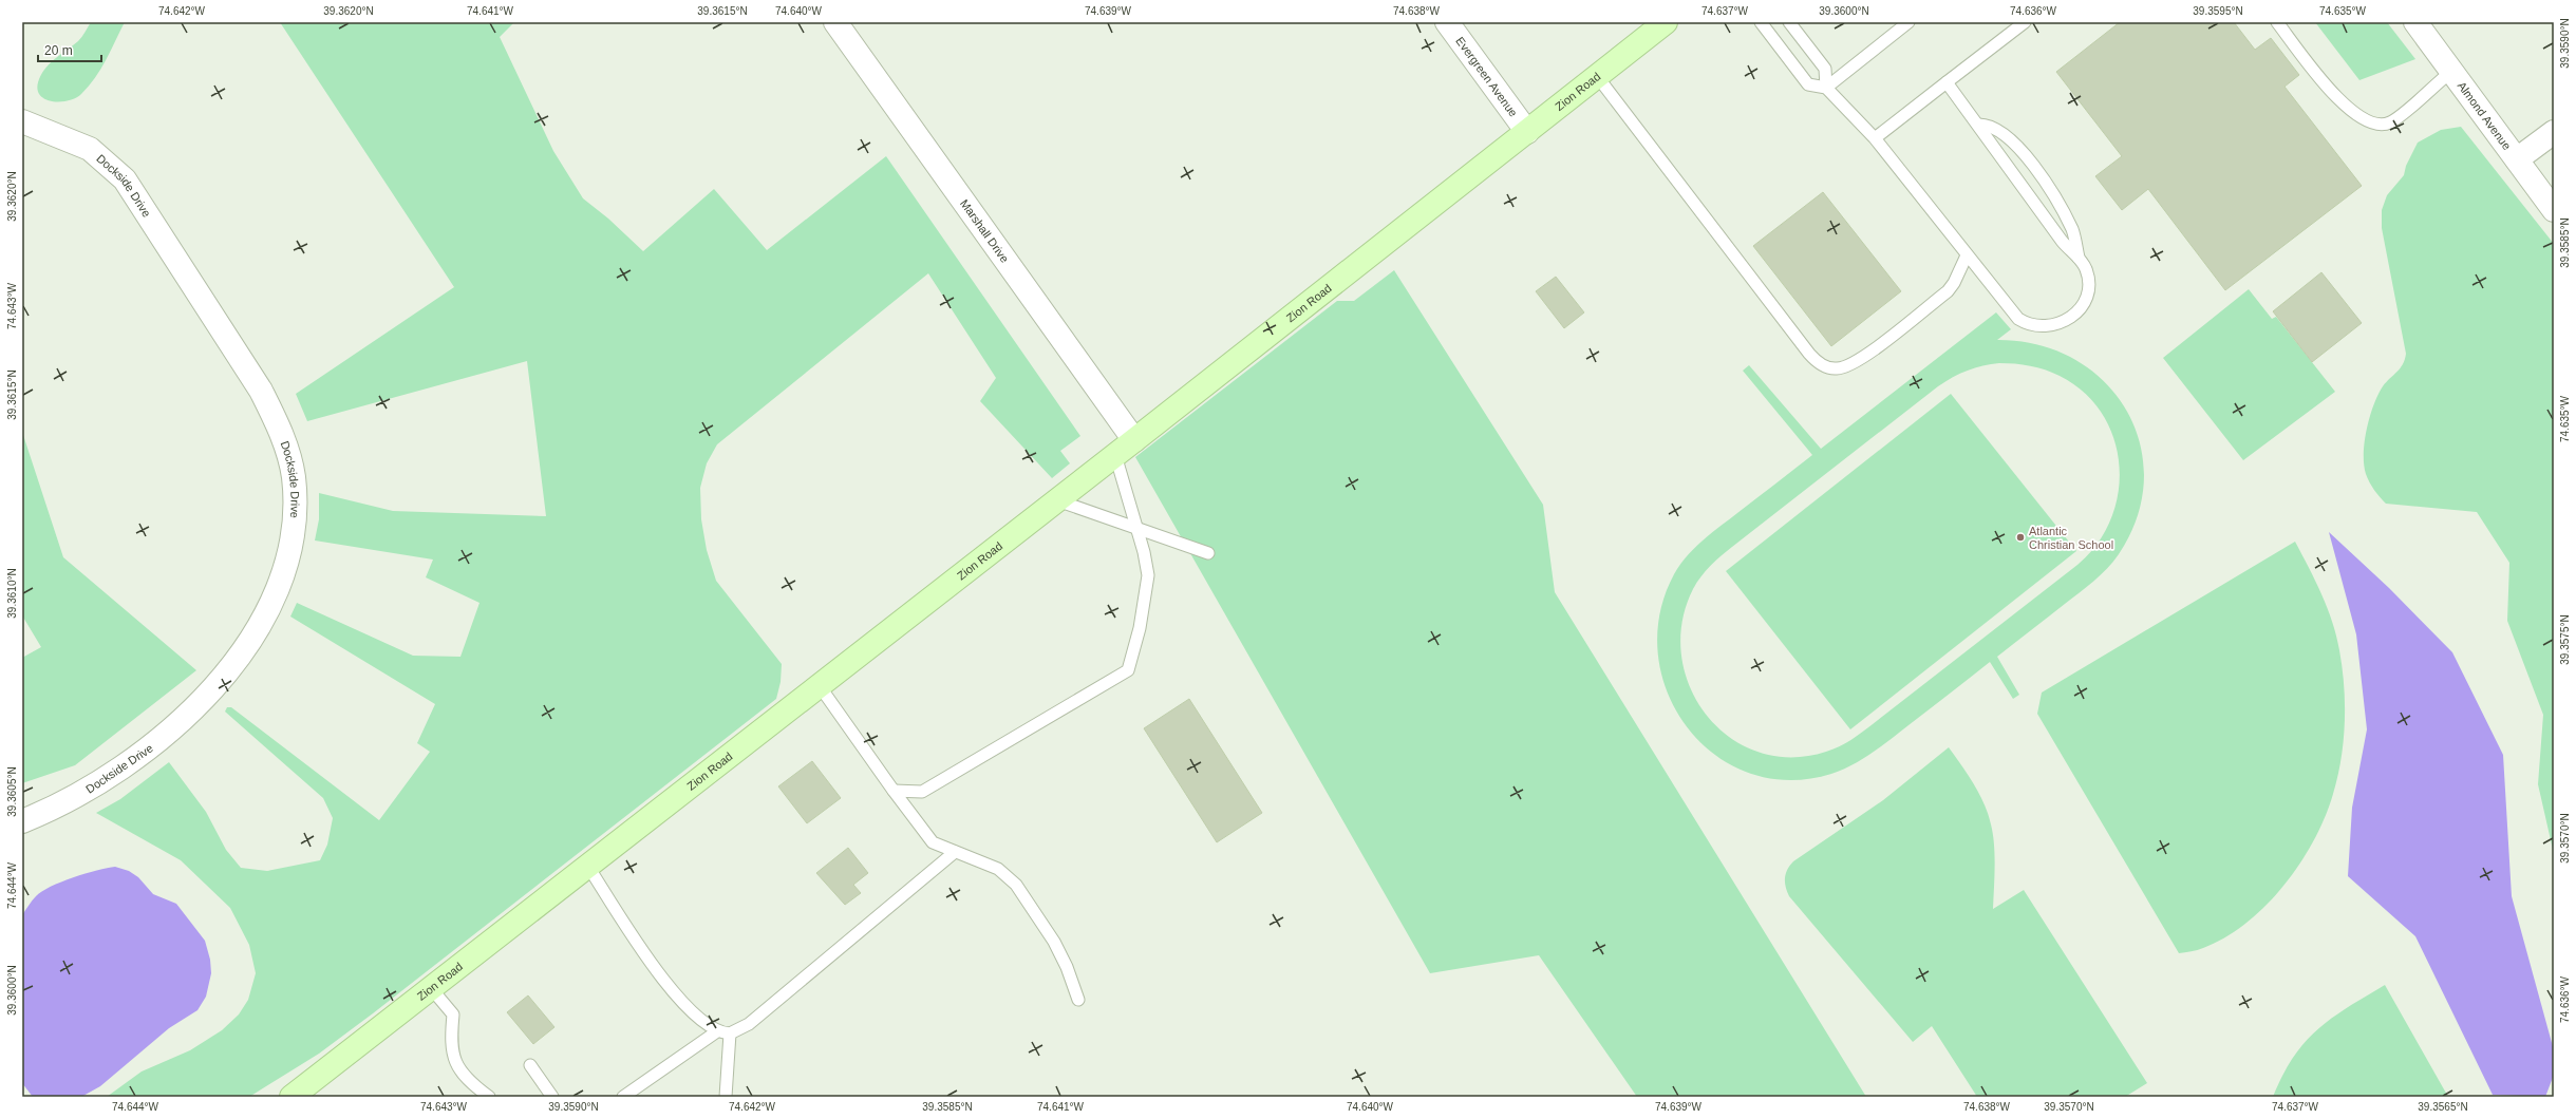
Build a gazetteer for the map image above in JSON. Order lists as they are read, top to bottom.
{
  "streets": {
    "street": [
      "Evergreen Avenue",
      "Zion Road",
      "Almond Avenue",
      "Dockside Drive",
      "Marshall Drive"
    ]
  },
  "crossings": [
    ["Evergreen Avenue", "Zion Road"],
    ["Zion Road", "Marshall Drive"]
  ],
  "places": ["Atlantic Christian School"],
  "scale_bar": "20 m",
  "coordinates": [
    "74.642°W",
    "39.3620°N",
    "74.641°W",
    "39.3615°N",
    "74.640°W",
    "74.639°W",
    "74.638°W",
    "74.637°W",
    "39.3600°N",
    "74.636°W",
    "39.3595°N",
    "74.635°W",
    "39.3590°N",
    "39.3585°N",
    "74.643°W",
    "39.3610°N",
    "39.3575°N",
    "39.3605°N",
    "39.3570°N",
    "74.644°W",
    "39.3565°N"
  ]
}
